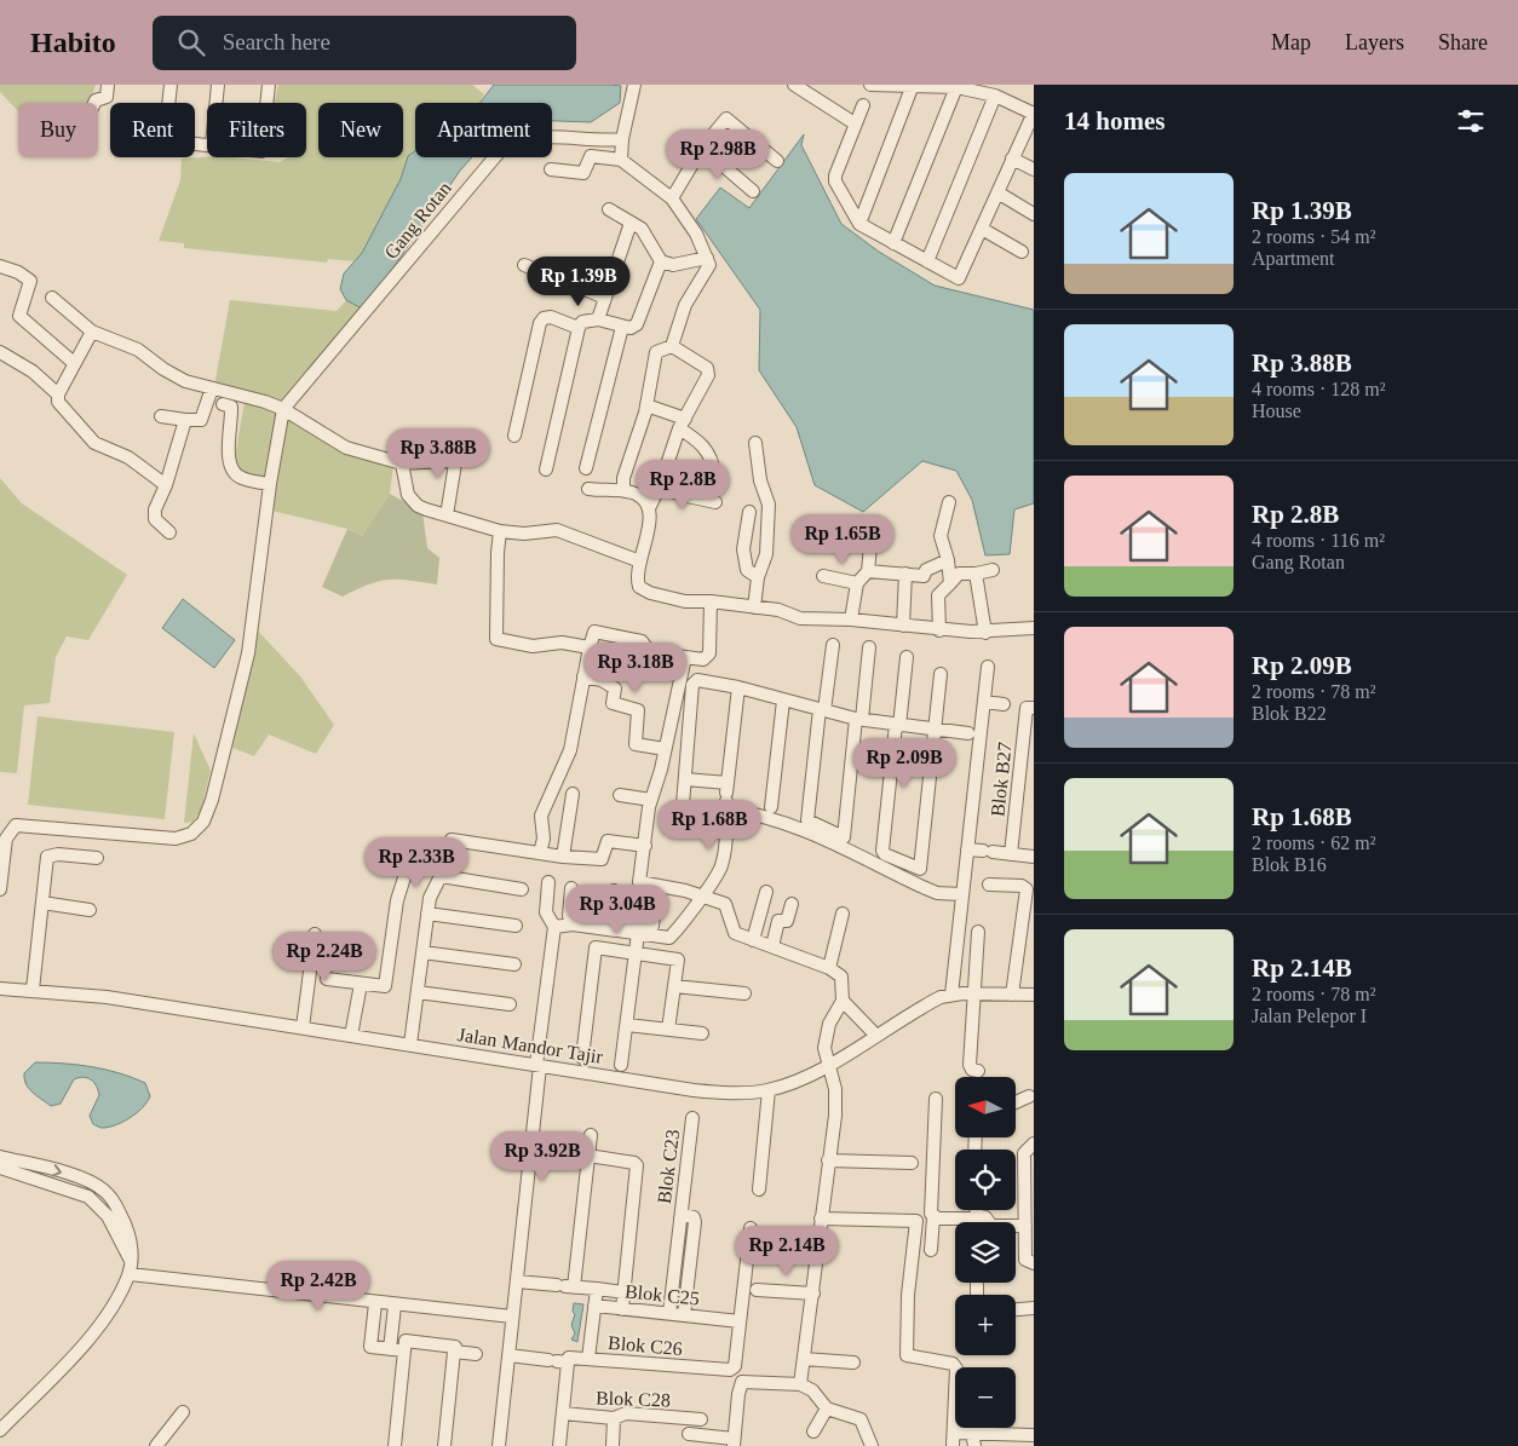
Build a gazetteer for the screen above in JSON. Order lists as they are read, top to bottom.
{
  "streets": {
    "street": [
      "Gang Rotan",
      "Blok B27",
      "Jalan Mandor Tajir",
      "Blok C23",
      "Blok C25",
      "Blok C26",
      "Blok C28"
    ]
  },
  "crossings": [
    ["Blok C23", "Blok C25"],
    ["Blok C25", "Blok C26"]
  ],
  "north": "left",
  "page": {
    "header": "Habito",
    "search": "Search here",
    "nav": ["Map", "Layers", "Share"],
    "heading": "14 homes",
    "chip": [
      "Buy",
      "Rent",
      "Filters",
      "New",
      "Apartment"
    ],
    "price": [
      "Rp 2.98B",
      "Rp 1.39B",
      "Rp 3.88B",
      "Rp 2.8B",
      "Rp 1.65B",
      "Rp 3.18B",
      "Rp 2.09B",
      "Rp 1.68B",
      "Rp 2.33B",
      "Rp 3.04B",
      "Rp 2.24B",
      "Rp 3.92B",
      "Rp 2.14B",
      "Rp 2.42B"
    ],
    "list": [
      {
        "name": "Rp 1.39B",
        "note": "2 rooms · 54 m² · Apartment"
      },
      {
        "name": "Rp 3.88B",
        "note": "4 rooms · 128 m² · House"
      },
      {
        "name": "Rp 2.8B",
        "note": "4 rooms · 116 m² · Gang Rotan"
      },
      {
        "name": "Rp 2.09B",
        "note": "2 rooms · 78 m² · Blok B22"
      },
      {
        "name": "Rp 1.68B",
        "note": "2 rooms · 62 m² · Blok B16"
      },
      {
        "name": "Rp 2.14B",
        "note": "2 rooms · 78 m² · Jalan Pelepor I"
      }
    ],
    "map_buttons": ["+", "−"]
  }
}
